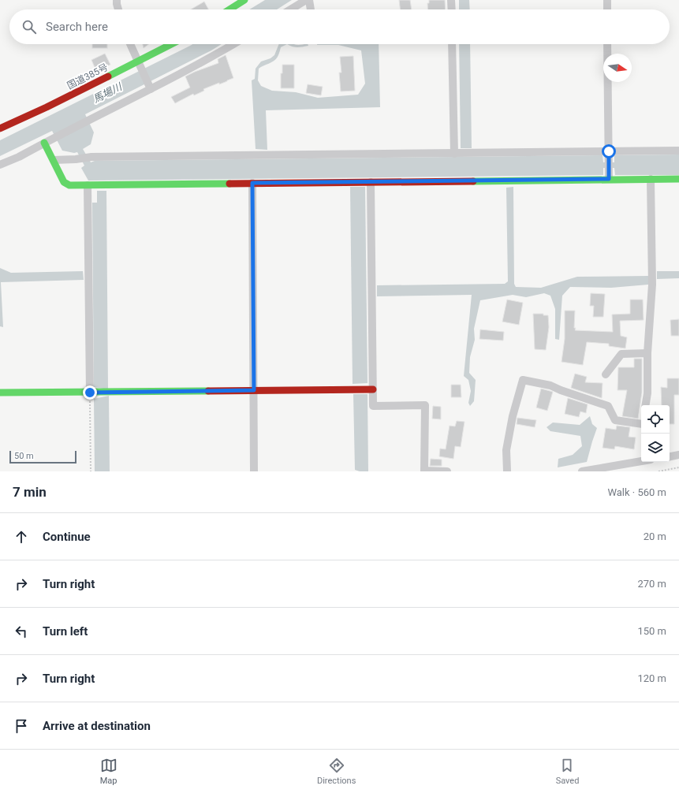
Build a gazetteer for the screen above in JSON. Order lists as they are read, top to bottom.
{
  "streets": {
    "main road": ["国道385号"]
  },
  "water": ["馬場川"],
  "scale_bar": "50 m",
  "north": "right",
  "page": {
    "search": "Search here",
    "scale": "50 m",
    "heading": ["7 min", "Walk · 560 m"],
    "list": [
      ["Continue", "20 m"],
      ["Turn right", "270 m"],
      ["Turn left", "150 m"],
      ["Turn right", "120 m"],
      "Arrive at destination"
    ],
    "nav": ["Map", "Directions", "Saved"]
  }
}
